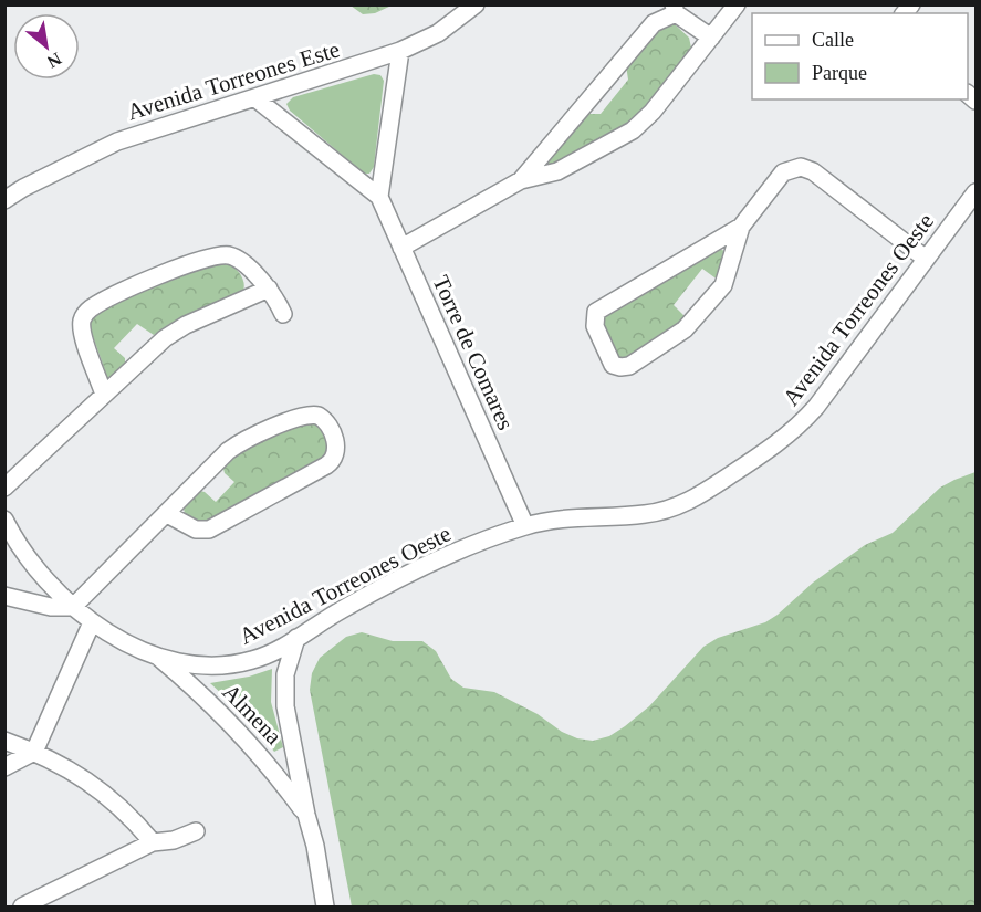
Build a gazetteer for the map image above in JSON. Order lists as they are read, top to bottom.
{
  "streets": {
    "street": [
      "Avenida Torreones Este",
      "Avenida Torreones Oeste",
      "Torre de Comares",
      "Almena"
    ]
  },
  "crossings": [
    ["Avenida Torreones Este", "Torre de Comares"],
    ["Avenida Torreones Oeste", "Torre de Comares"],
    ["Avenida Torreones Oeste", "Almena"]
  ],
  "legend": ["Calle", "Parque"],
  "north": "bottom right"
}
